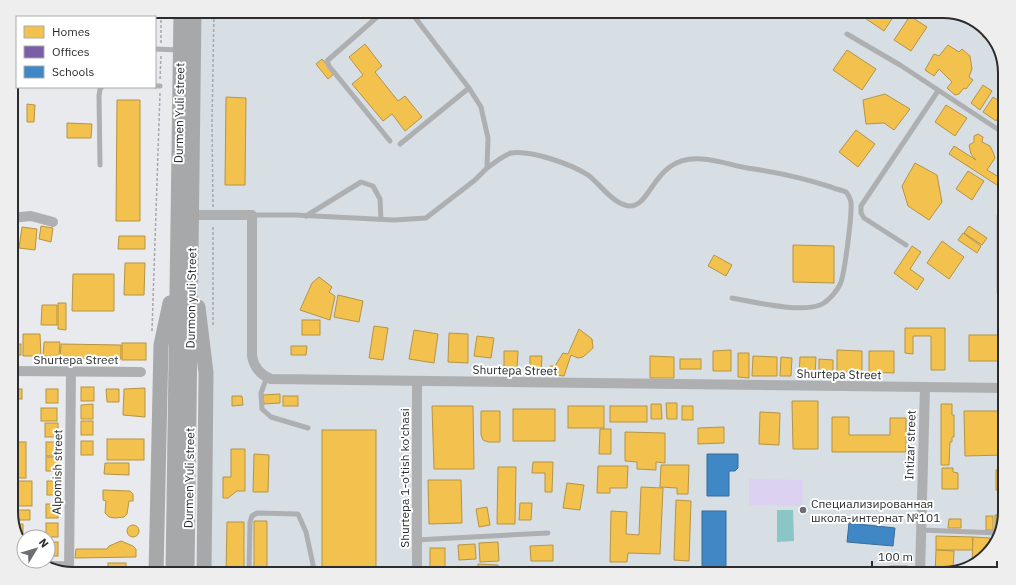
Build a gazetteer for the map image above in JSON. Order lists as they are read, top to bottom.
{
  "streets": {
    "main road": ["Durmen Yuli street", "Durmon yuli Street"],
    "street": [
      "Shurtepa Street",
      "Intizаr street",
      "Alpomish street",
      "Shurtepa 1-o'tish ko'chasi"
    ]
  },
  "crossings": [
    ["Durmen Yuli street", "Durmon yuli Street"],
    ["Shurtepa Street", "Intizаr street"],
    ["Shurtepa Street", "Alpomish street"],
    ["Shurtepa Street", "Shurtepa 1-o'tish ko'chasi"]
  ],
  "places": ["Специализированная школа-интернат №101"],
  "legend": ["Homes", "Offices", "Schools"],
  "scale_bar": "100 m",
  "north": "top right"
}
